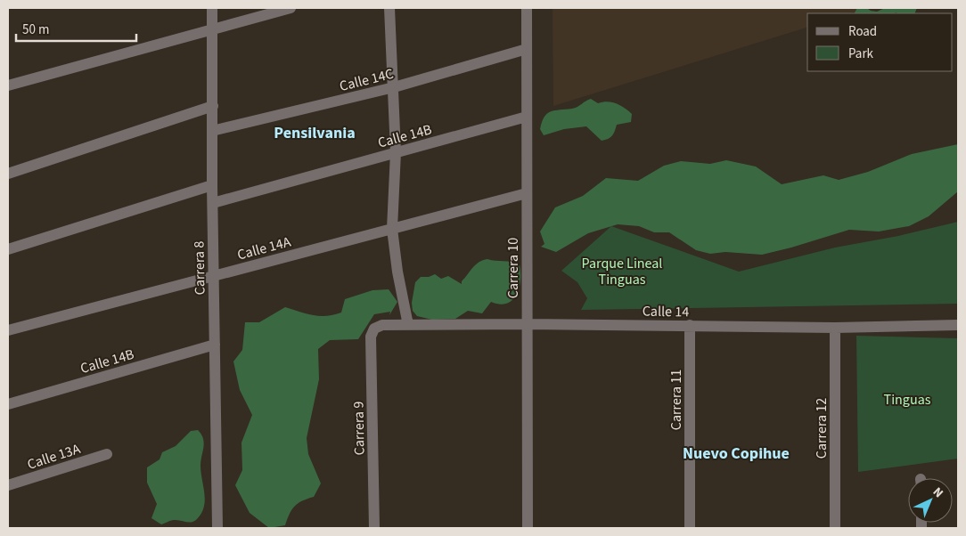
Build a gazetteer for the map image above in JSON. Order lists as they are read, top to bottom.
{
  "streets": {
    "street": [
      "Calle 14C",
      "Calle 14B",
      "Calle 14A",
      "Carrera 8",
      "Carrera 10",
      "Calle 14",
      "Carrera 11",
      "Carrera 9",
      "Carrera 12",
      "Calle 13A"
    ]
  },
  "crossings": [
    ["Calle 14C", "Carrera 8"],
    ["Calle 14C", "Carrera 10"],
    ["Calle 14B", "Carrera 8"],
    ["Calle 14B", "Carrera 10"],
    ["Calle 14A", "Carrera 8"],
    ["Calle 14A", "Carrera 10"],
    ["Carrera 10", "Calle 14"],
    ["Calle 14", "Carrera 11"],
    ["Calle 14", "Carrera 9"],
    ["Calle 14", "Carrera 12"]
  ],
  "districts": ["Pensilvania", "Nuevo Copihue"],
  "parks": ["Parque Lineal Tinguas", "Tinguas"],
  "legend": ["Road", "Park"],
  "scale_bar": "50 m",
  "north": "top right"
}
